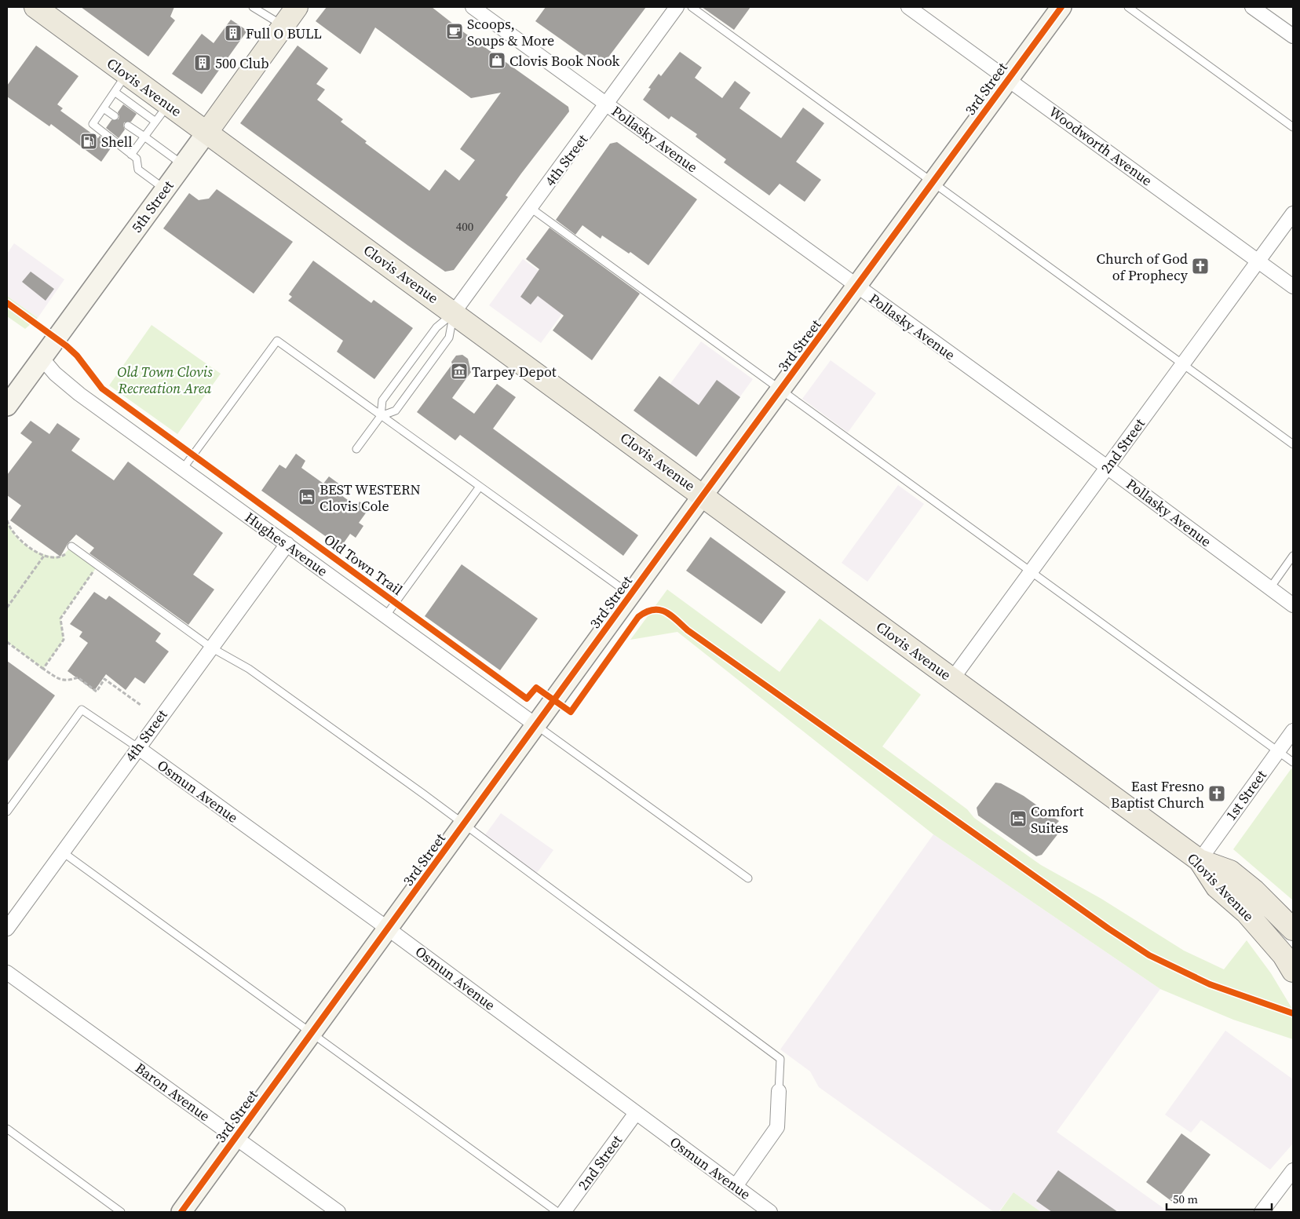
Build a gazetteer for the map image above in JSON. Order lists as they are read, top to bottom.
{
  "streets": {
    "main road": ["Clovis Avenue", "5th Street"],
    "street": [
      "3rd Street",
      "Pollasky Avenue",
      "Woodworth Avenue",
      "4th Street",
      "2nd Street",
      "Hughes Avenue",
      "Osmun Avenue",
      "1st Street",
      "Baron Avenue"
    ],
    "cycle path": ["Old Town Trail"]
  },
  "crossings": [
    ["Clovis Avenue", "3rd Street"],
    ["Clovis Avenue", "4th Street"],
    ["Clovis Avenue", "5th Street"],
    ["Clovis Avenue", "2nd Street"],
    ["Clovis Avenue", "1st Street"],
    ["3rd Street", "Pollasky Avenue"],
    ["3rd Street", "Woodworth Avenue"],
    ["3rd Street", "Hughes Avenue"],
    ["3rd Street", "Osmun Avenue"],
    ["3rd Street", "Baron Avenue"],
    ["Pollasky Avenue", "4th Street"],
    ["Pollasky Avenue", "2nd Street"],
    ["Woodworth Avenue", "2nd Street"],
    ["4th Street", "Hughes Avenue"],
    ["4th Street", "Osmun Avenue"],
    ["5th Street", "Hughes Avenue"],
    ["2nd Street", "Osmun Avenue"]
  ],
  "parks": ["Old Town Clovis Recreation Area"],
  "places": {
    "cafe": ["Scoops, Soups & More"],
    "building": ["Full O BULL", "500 Club"],
    "shop": ["Clovis Book Nook"],
    "fuel station": ["Shell"],
    "church": ["Church of God of Prophecy", "East Fresno Baptist Church"],
    "museum": ["Tarpey Depot"],
    "hotel": ["BEST WESTERN Clovis Cole", "Comfort Suites"]
  },
  "house_numbers": ["400"],
  "scale_bar": "50 m"
}
